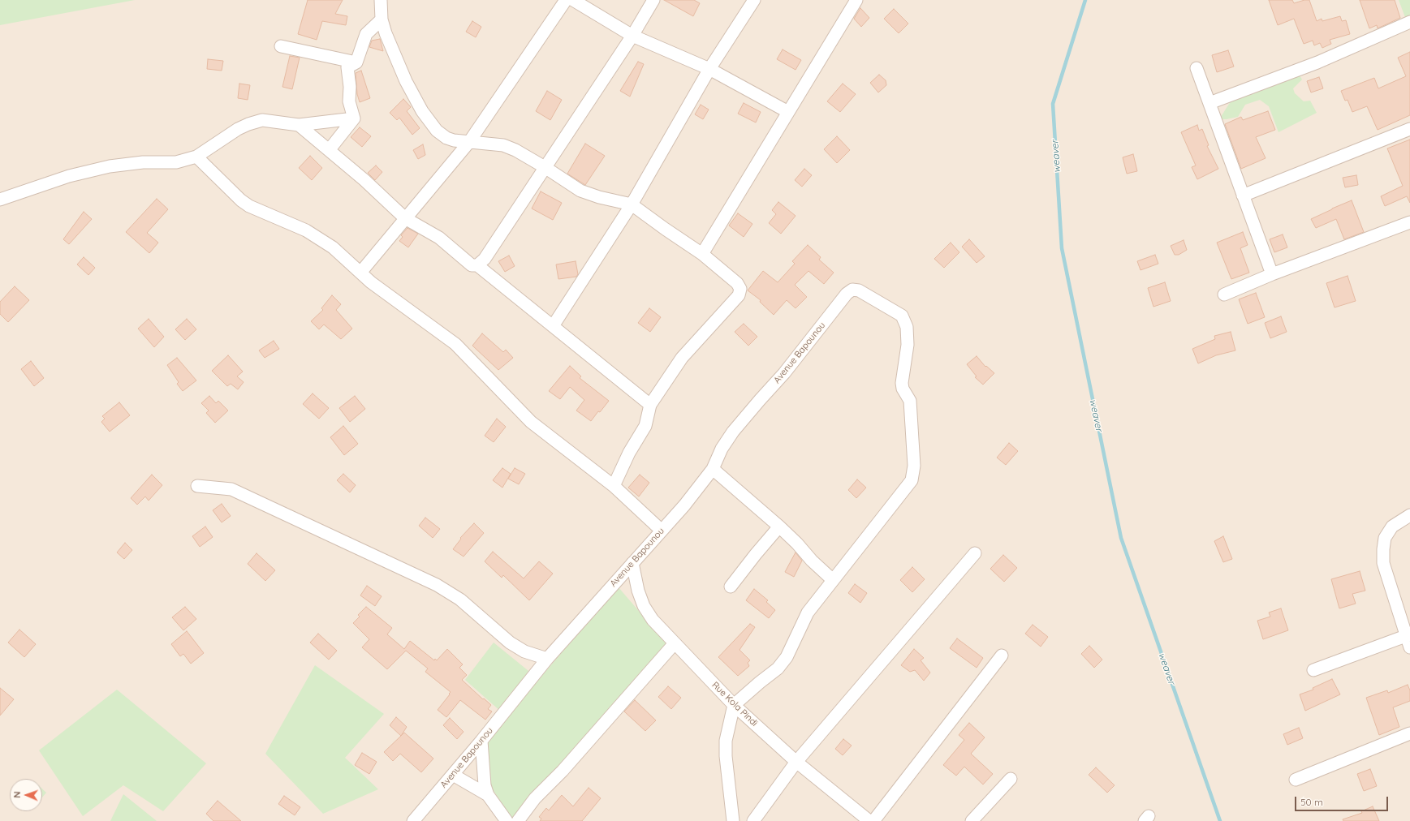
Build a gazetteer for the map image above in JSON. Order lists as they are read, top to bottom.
{
  "streets": {
    "street": ["Avenue Bapounou", "Rue Kola Pindi"]
  },
  "crossings": [
    ["Avenue Bapounou", "Rue Kola Pindi"]
  ],
  "water": ["weaver"],
  "scale_bar": "50 m",
  "north": "left"
}
